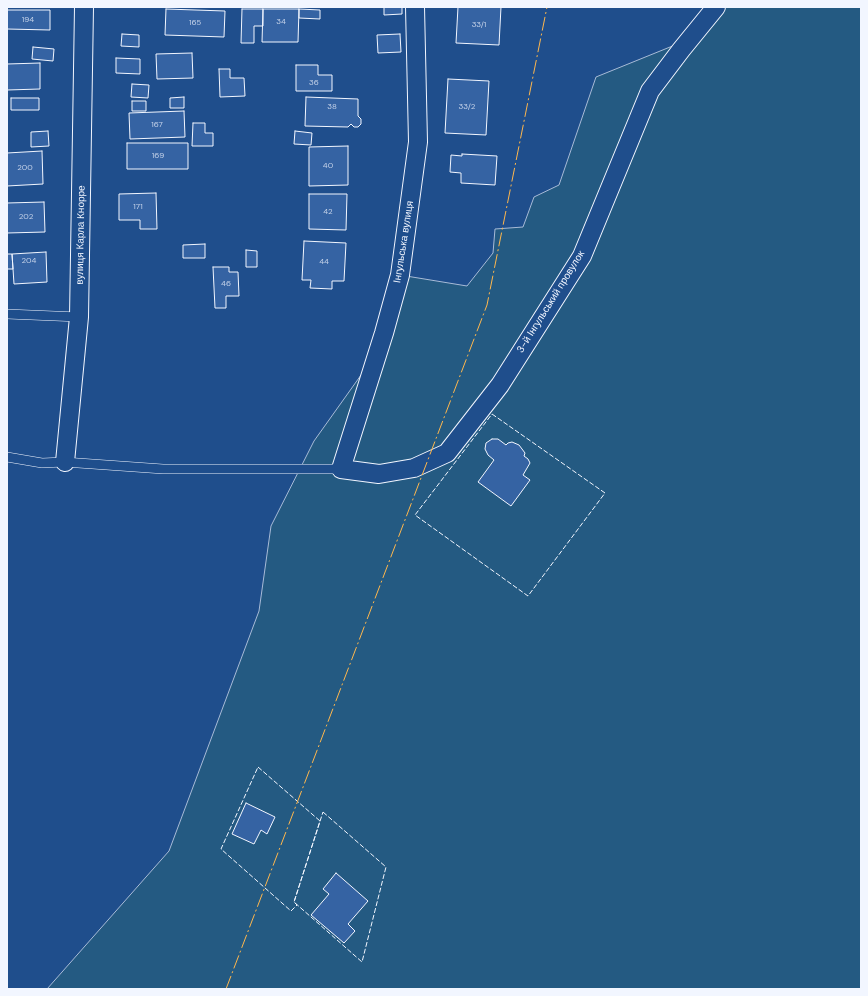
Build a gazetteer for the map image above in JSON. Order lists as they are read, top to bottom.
{
  "streets": {
    "street": ["вулиця Карла Кнорре", "Інгульська вулиця", "3-й Інгульський провулок"]
  },
  "crossings": [
    ["Інгульська вулиця", "3-й Інгульський провулок"]
  ],
  "house_numbers": [
    "194",
    "34",
    "165",
    "33/1",
    "36",
    "38",
    "33/2",
    "167",
    "169",
    "40",
    "200",
    "171",
    "42",
    "202",
    "204",
    "44",
    "46"
  ]
}
